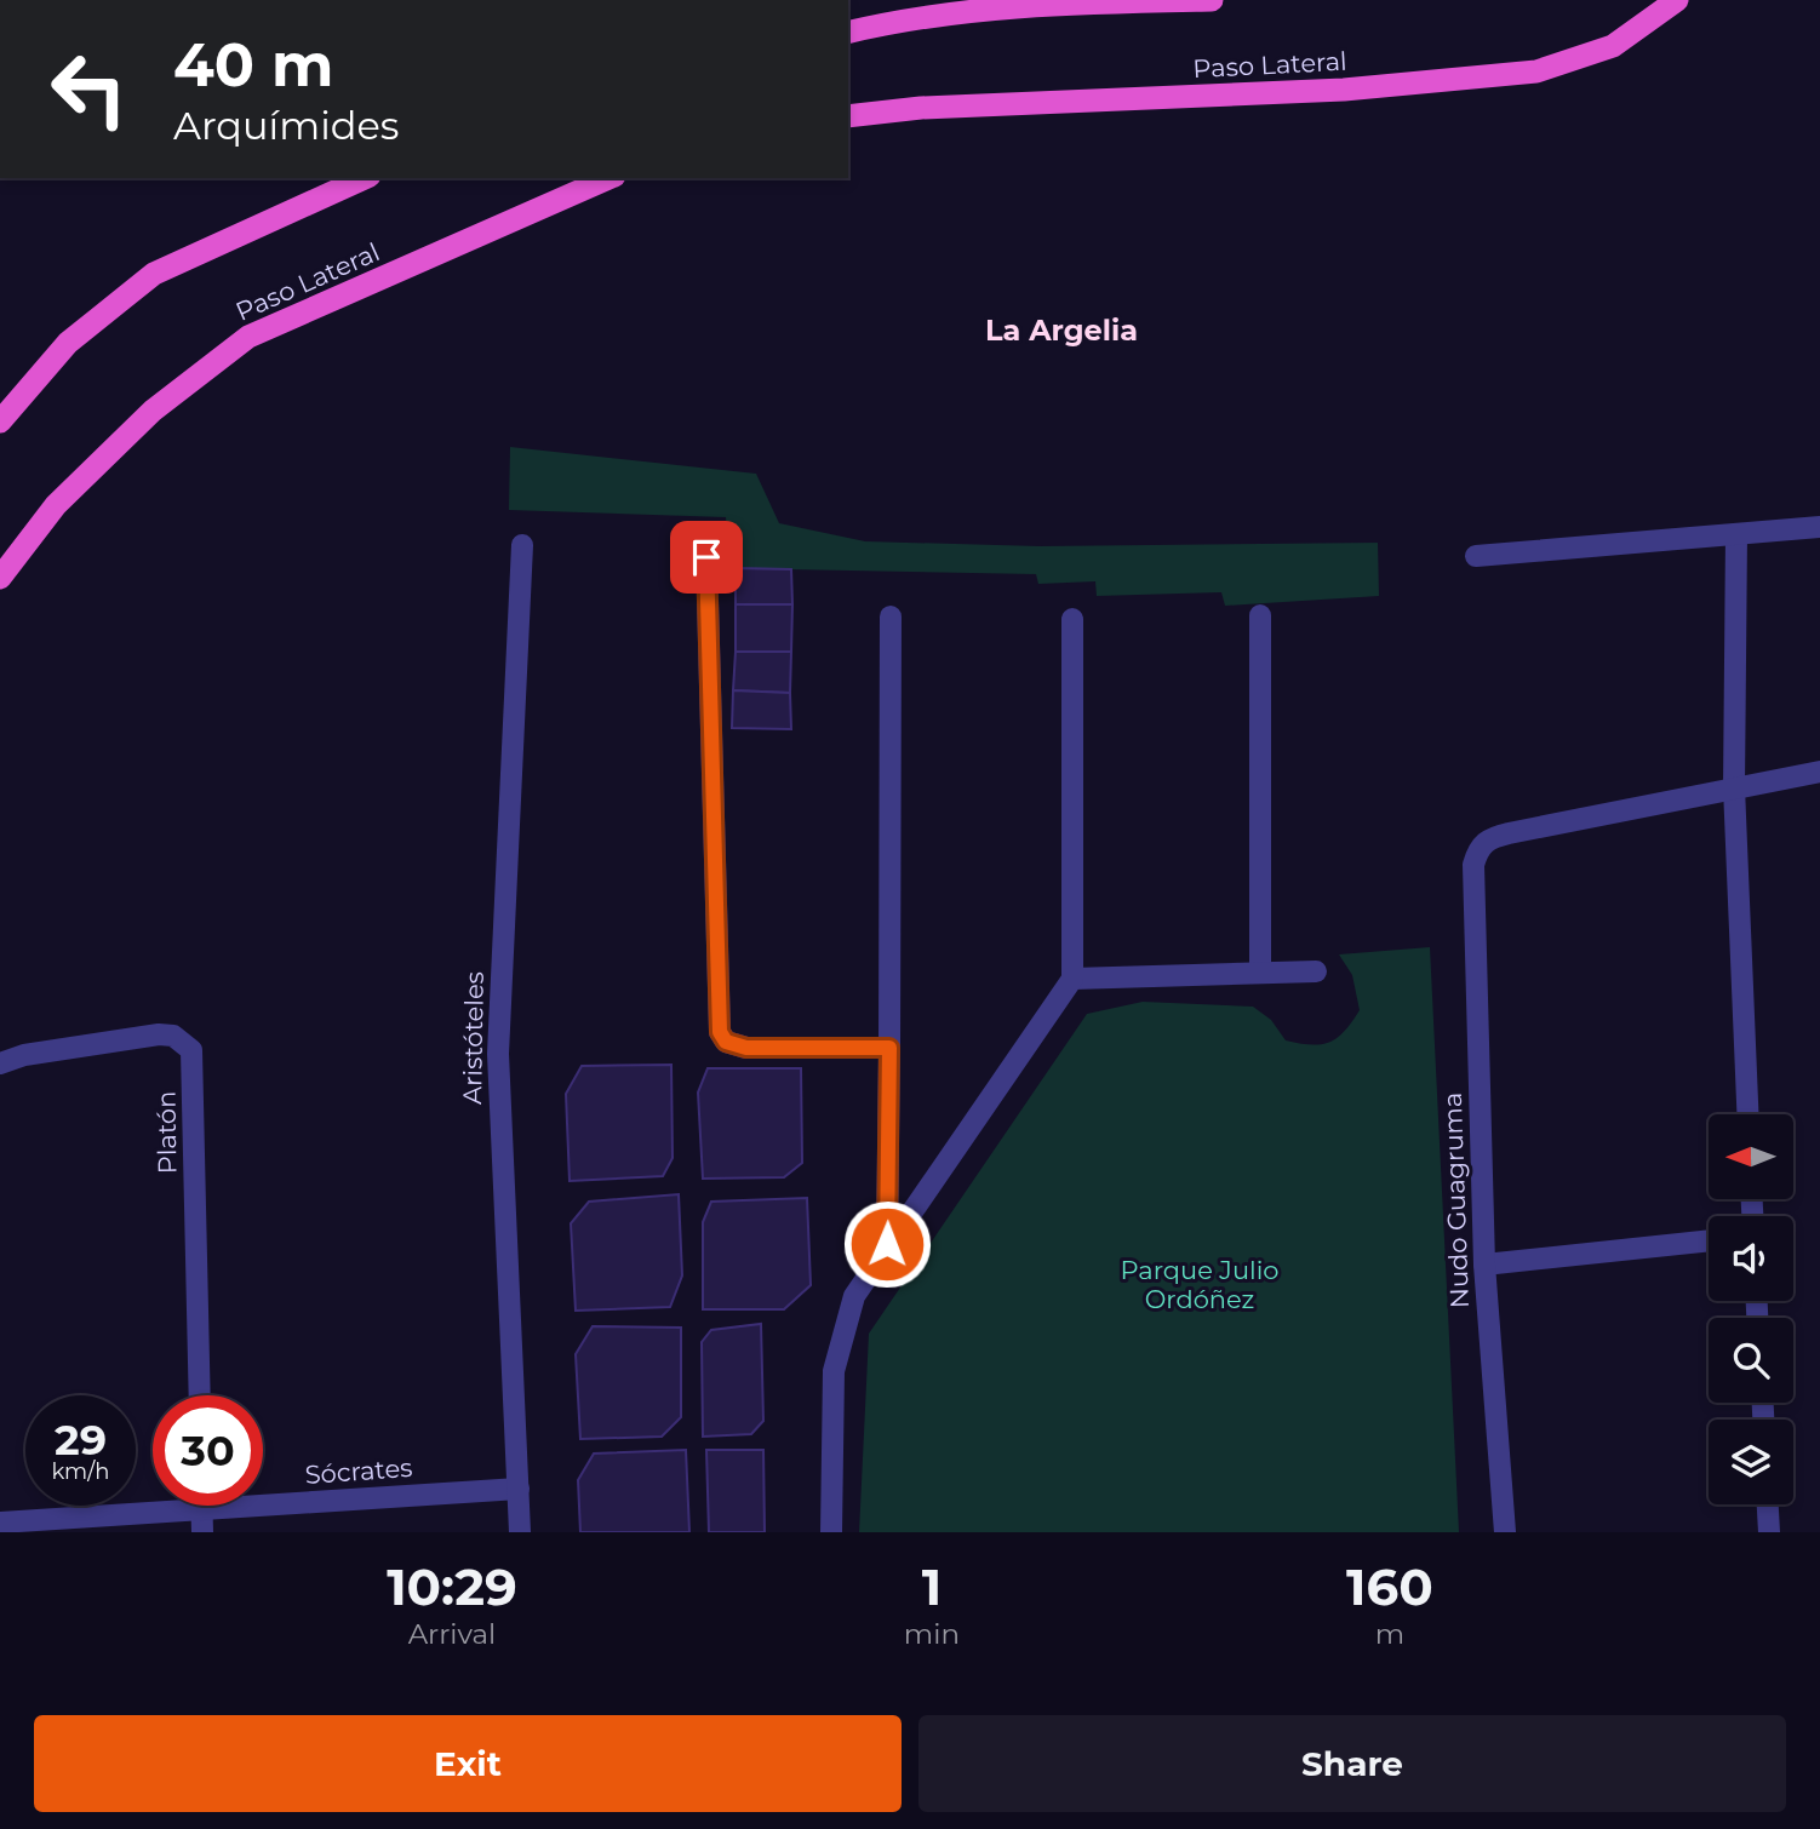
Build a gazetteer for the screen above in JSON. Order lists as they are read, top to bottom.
{
  "streets": {
    "highway": ["Paso Lateral"],
    "street": [
      "Aristóteles",
      "Platón",
      "Nudo Guagruma",
      "Sócrates"
    ]
  },
  "crossings": [
    ["Aristóteles", "Sócrates"]
  ],
  "districts": ["La Argelia"],
  "parks": ["Parque Julio Ordóñez"],
  "north": "left",
  "page": {
    "turn": ["40 m", "Arquímides"],
    "speed": "29 km/h",
    "limit": "30",
    "eta": [
      "10:29",
      "Arrival",
      "1",
      "min",
      "160",
      "m"
    ],
    "buttons": ["Exit", "Share"]
  }
}
